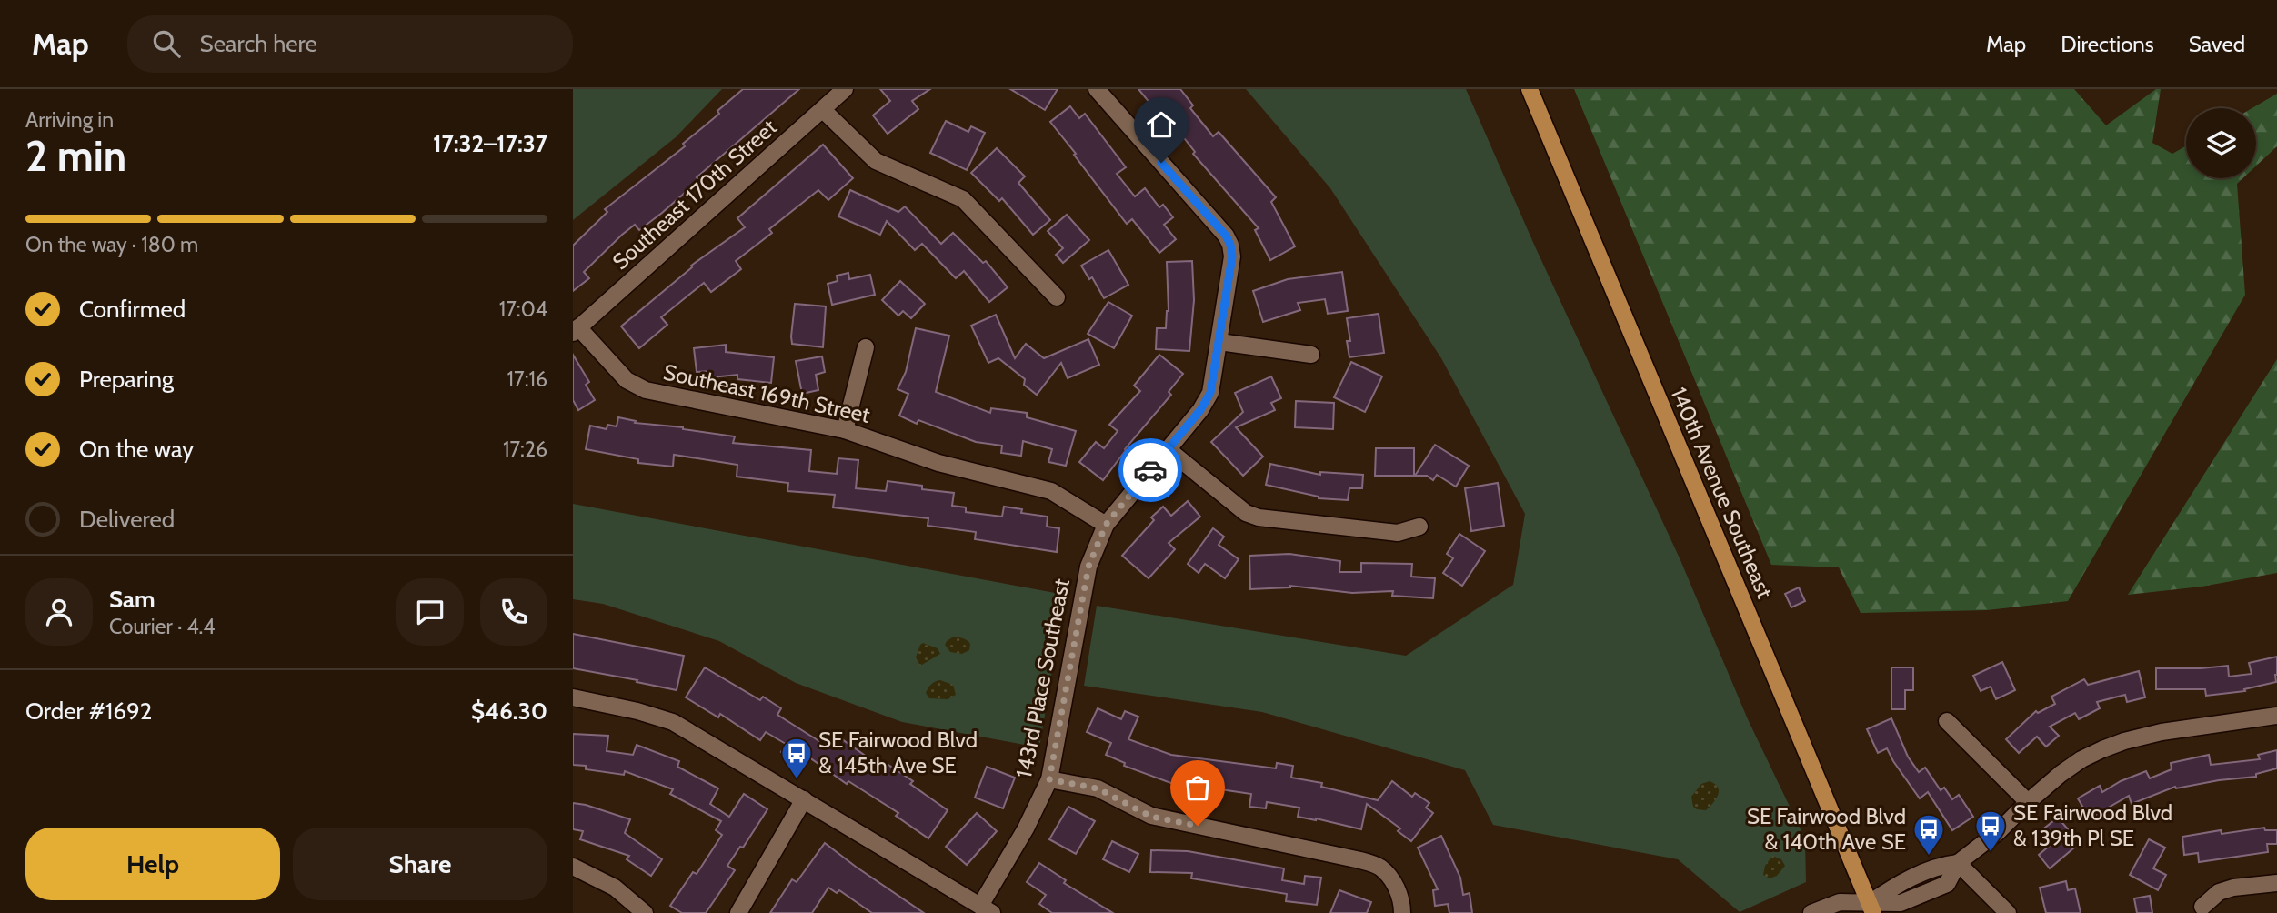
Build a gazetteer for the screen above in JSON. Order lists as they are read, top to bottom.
{
  "streets": {
    "main road": ["140th Avenue Southeast"],
    "street": ["Southeast 170th Street", "Southeast 169th Street", "143rd Place Southeast"]
  },
  "crossings": [
    ["Southeast 170th Street", "Southeast 169th Street"],
    ["Southeast 169th Street", "143rd Place Southeast"]
  ],
  "places": {
    "bus stop": ["SE Fairwood Blvd & 145th Ave SE", "SE Fairwood Blvd & 139th Pl SE", "SE Fairwood Blvd & 140th Ave SE"]
  },
  "page": {
    "header": "Map",
    "search": "Search here",
    "nav": ["Map", "Directions", "Saved"],
    "heading": ["2 min", "Arriving in", "17:32–17:37"],
    "panel": [
      "Sam",
      "Courier · 4.4",
      "Order #1692",
      "$46.30"
    ],
    "bar": "On the way · 180 m",
    "list": [
      ["Confirmed", "17:04"],
      ["Preparing", "17:16"],
      ["On the way", "17:26"],
      "Delivered"
    ],
    "buttons": ["Help", "Share"]
  }
}
